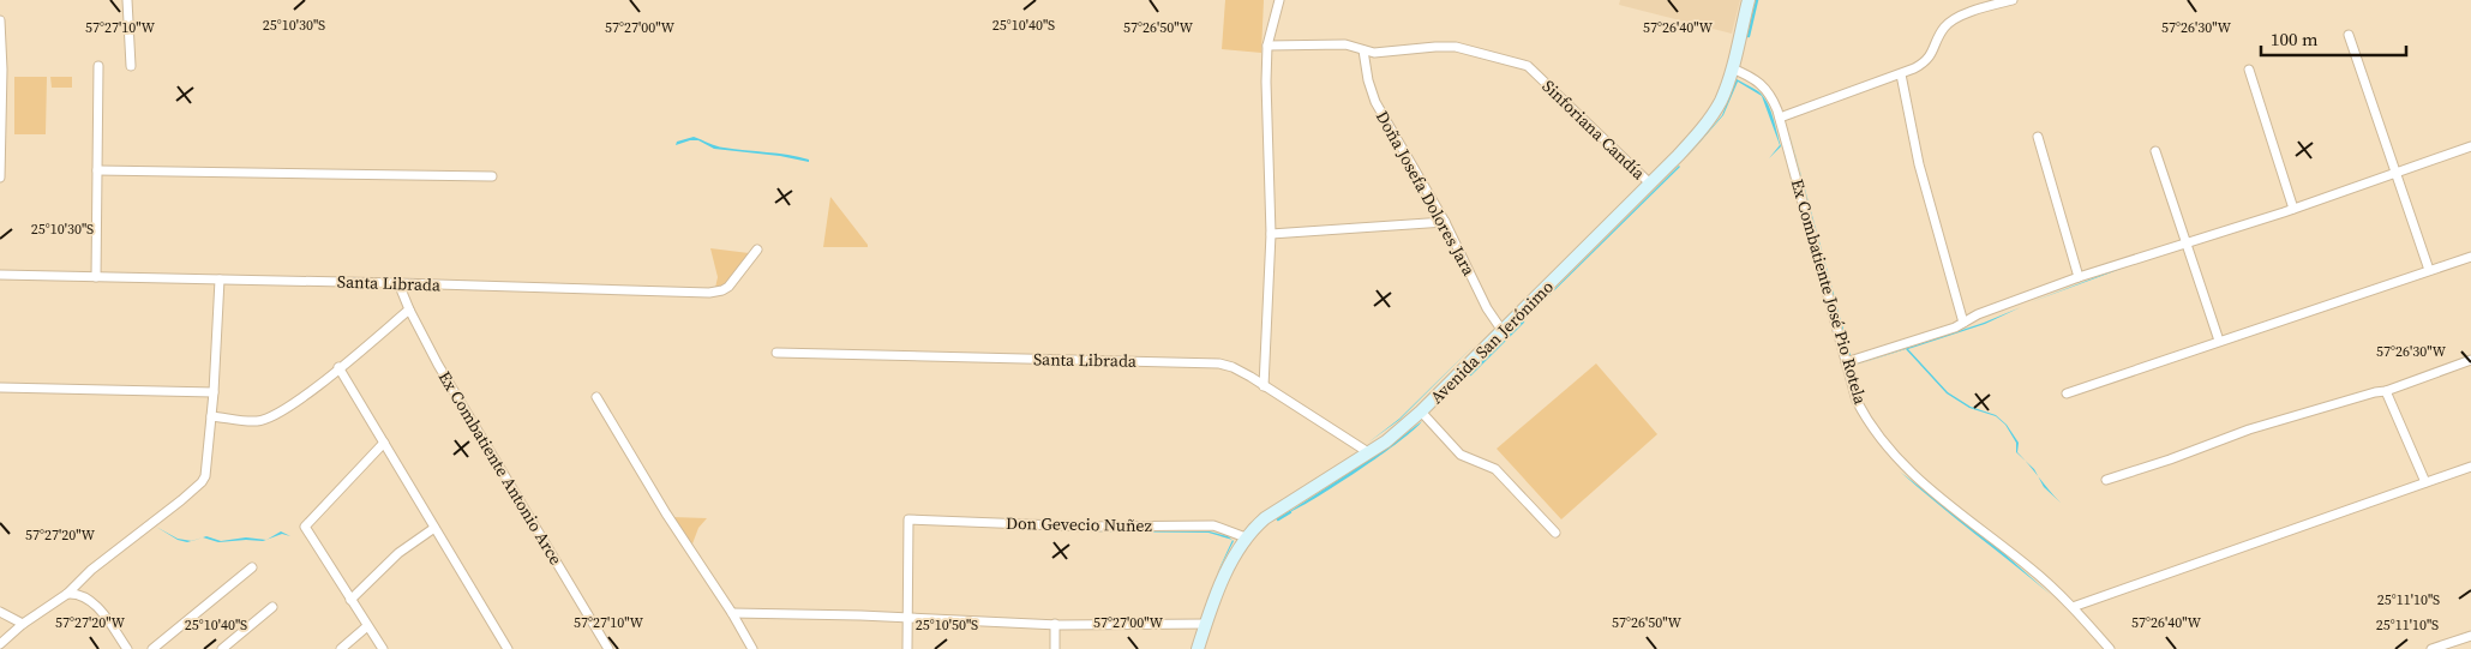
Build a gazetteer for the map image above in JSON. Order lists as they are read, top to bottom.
{
  "streets": {
    "street": [
      "Sinforiana Candía",
      "Doña Josefa Dolores Jara",
      "Santa Librada",
      "Ex Combatiente José Pio Rotela",
      "Avenida San Jerónimo",
      "Ex Combatiente Antonio Arce",
      "Don Gevecio Nuñez"
    ]
  },
  "crossings": [
    ["Sinforiana Candía", "Doña Josefa Dolores Jara"],
    ["Sinforiana Candía", "Avenida San Jerónimo"],
    ["Doña Josefa Dolores Jara", "Avenida San Jerónimo"],
    ["Santa Librada", "Avenida San Jerónimo"],
    ["Santa Librada", "Ex Combatiente Antonio Arce"],
    ["Ex Combatiente José Pio Rotela", "Avenida San Jerónimo"],
    ["Avenida San Jerónimo", "Don Gevecio Nuñez"]
  ],
  "scale_bar": "100 m",
  "coordinates": [
    "25°10'30\"S",
    "25°10'40\"S",
    "57°27'10\"W",
    "57°27'00\"W",
    "57°26'50\"W",
    "57°26'40\"W",
    "57°26'30\"W",
    "57°27'20\"W",
    "25°11'10\"S",
    "25°10'50\"S"
  ]
}
